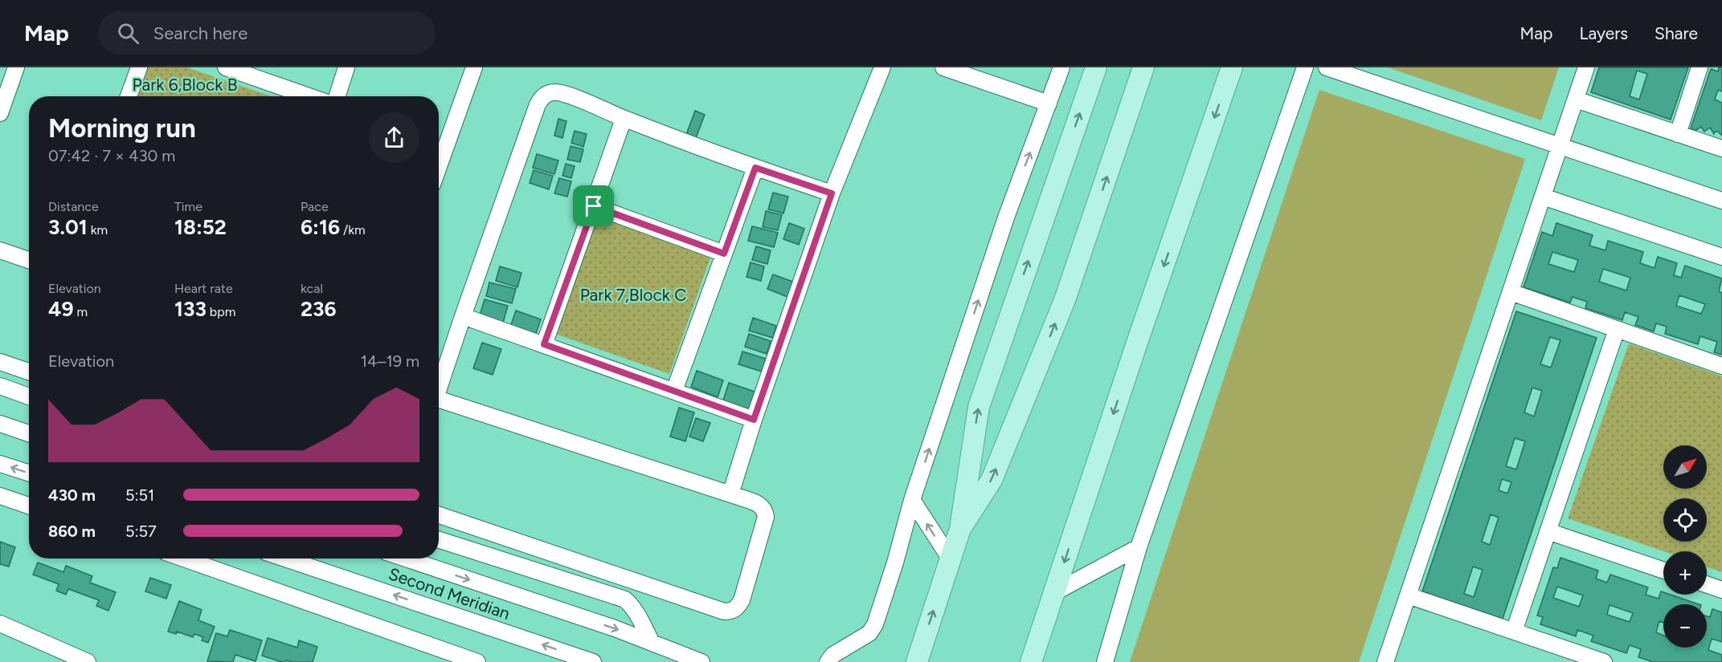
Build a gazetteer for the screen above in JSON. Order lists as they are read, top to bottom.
{
  "streets": {
    "street": ["Second Meridian"]
  },
  "parks": ["Park 6,Block B", "Park 7,Block C"],
  "north": "top right",
  "page": {
    "header": "Map",
    "search": "Search here",
    "nav": ["Map", "Layers", "Share"],
    "heading": ["Morning run", "07:42 · 7 × 430 m"],
    "stats": [
      ["Distance", "3.01 km"],
      ["Time", "18:52"],
      ["Pace", "6:16 /km"],
      ["Elevation", "49 m"],
      ["Heart rate", "133 bpm"],
      ["kcal", "236"]
    ],
    "chart": ["Elevation", "14–19 m"],
    "map_buttons": ["+", "−"],
    "list": [
      {
        "name": "430 m",
        "note": "5:51"
      },
      {
        "name": "860 m",
        "note": "5:57"
      }
    ]
  }
}
